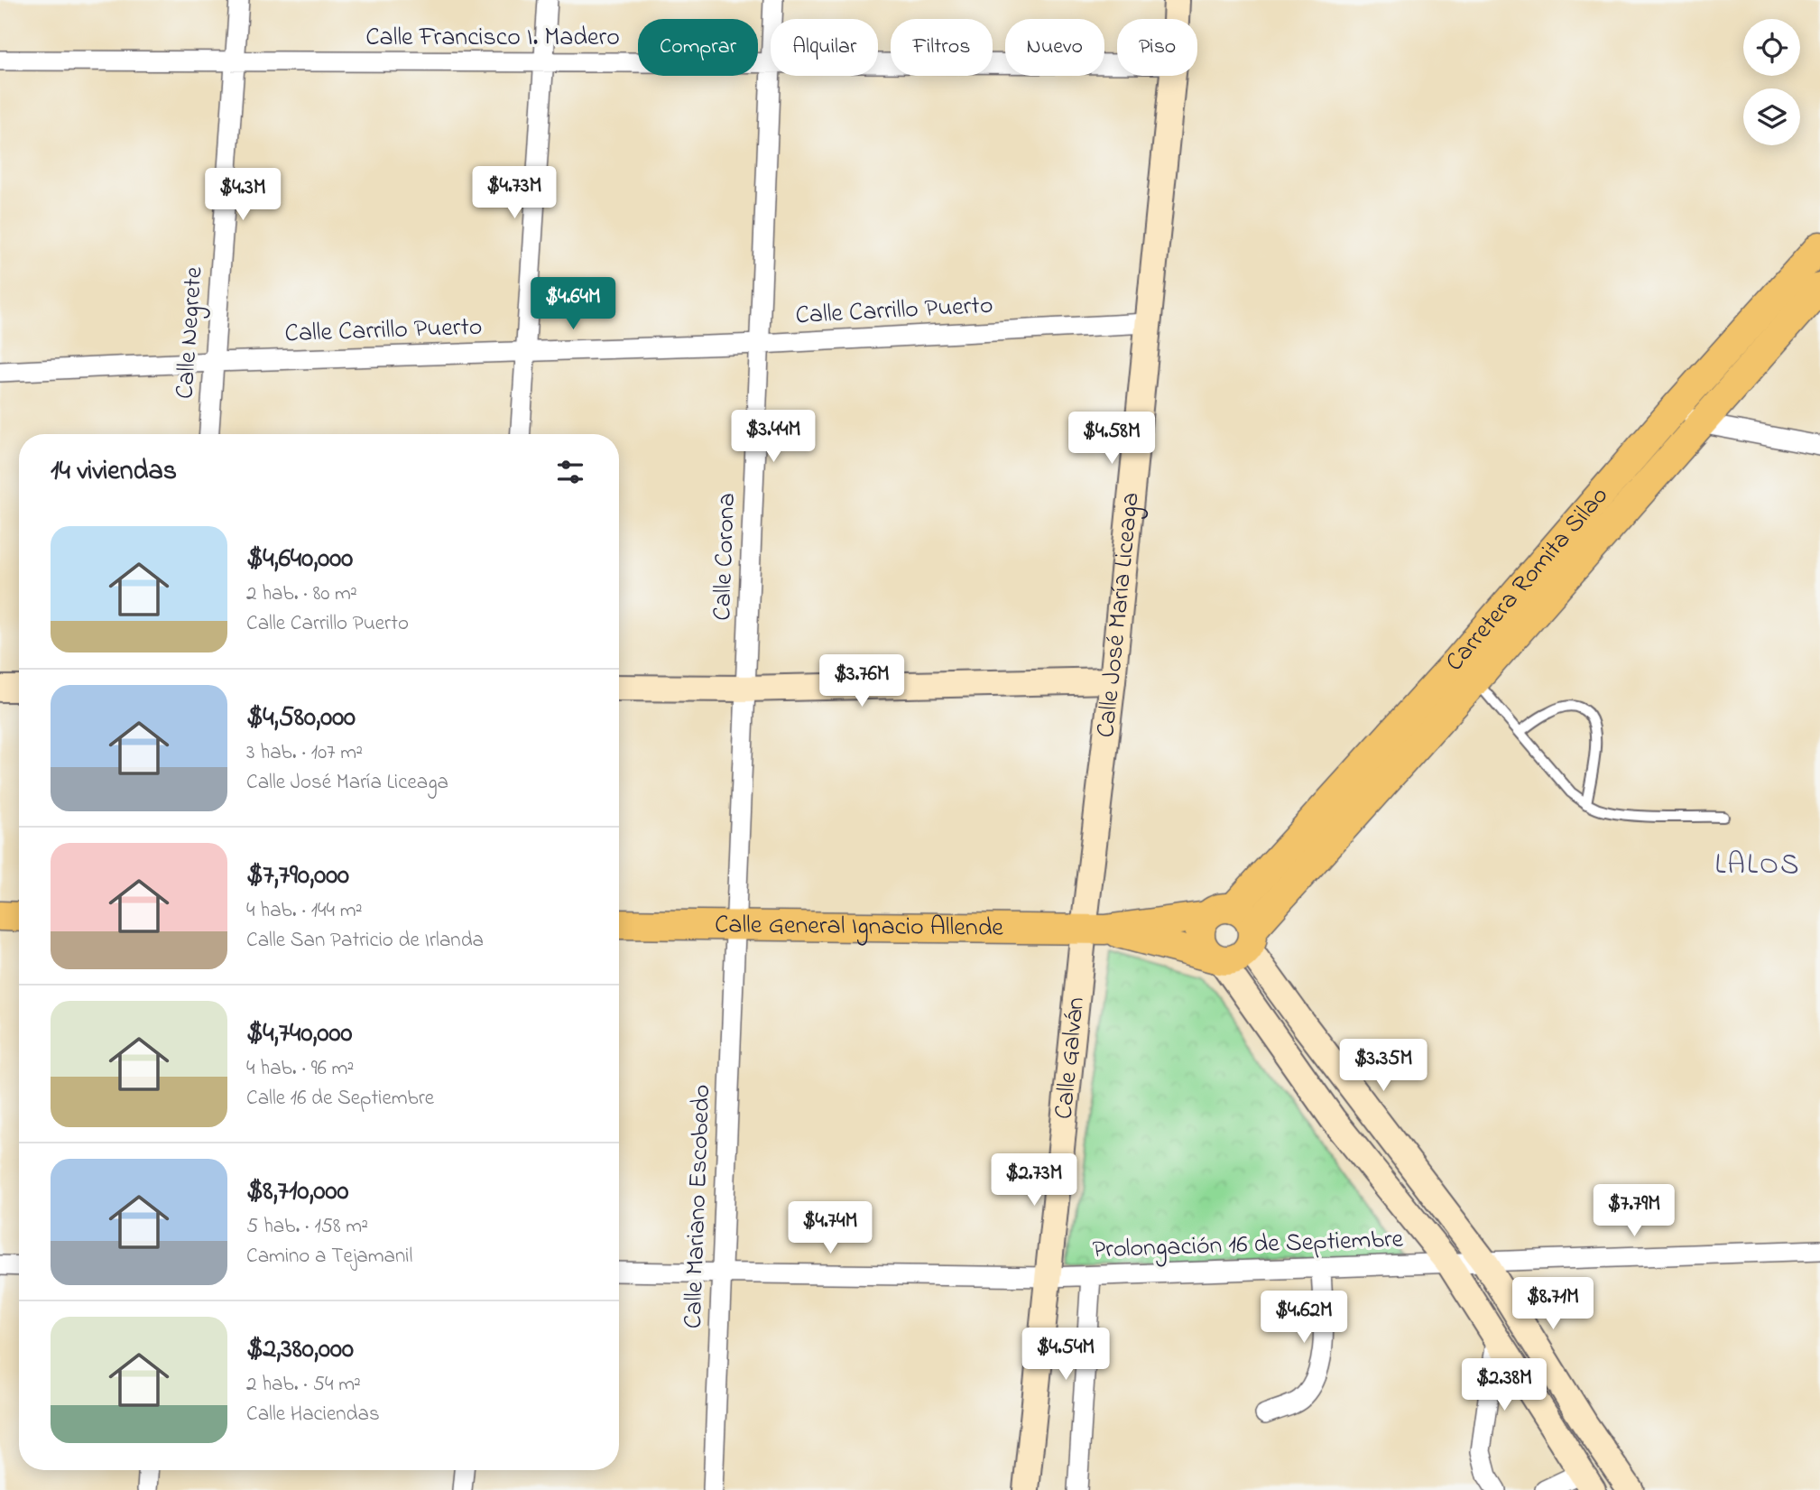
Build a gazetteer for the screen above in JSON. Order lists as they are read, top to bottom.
{
  "streets": {
    "main road": ["Carretera Romita Silao", "Calle General Ignacio Allende"],
    "street": [
      "Calle Francisco I. Madero",
      "Calle Carrillo Puerto",
      "Calle Negrete",
      "Calle Corona",
      "Calle José María Liceaga",
      "Calle Galván",
      "Calle Mariano Escobedo",
      "Prolongación 16 de Septiembre"
    ]
  },
  "crossings": [
    ["Calle Francisco I. Madero", "Calle Negrete"],
    ["Calle Carrillo Puerto", "Calle Negrete"],
    ["Calle Carrillo Puerto", "Calle Corona"],
    ["Calle Carrillo Puerto", "Calle José María Liceaga"],
    ["Calle Corona", "Calle General Ignacio Allende"],
    ["Calle Corona", "Calle Mariano Escobedo"],
    ["Carretera Romita Silao", "Calle General Ignacio Allende"],
    ["Calle José María Liceaga", "Calle General Ignacio Allende"],
    ["Calle José María Liceaga", "Calle Galván"],
    ["Calle General Ignacio Allende", "Calle Galván"],
    ["Calle General Ignacio Allende", "Calle Mariano Escobedo"],
    ["Calle Galván", "Prolongación 16 de Septiembre"],
    ["Calle Mariano Escobedo", "Prolongación 16 de Septiembre"]
  ],
  "districts": ["LALOS"],
  "page": {
    "chip": [
      "Comprar",
      "Alquilar",
      "Filtros",
      "Nuevo",
      "Piso"
    ],
    "price": [
      "$4.73M",
      "$4.3M",
      "$4.64M",
      "$3.44M",
      "$4.58M",
      "$3.76M",
      "$3.35M",
      "$2.73M",
      "$7.79M",
      "$4.74M",
      "$8.71M",
      "$4.62M",
      "$4.54M",
      "$2.38M"
    ],
    "heading": "14 viviendas",
    "list": [
      {
        "name": "$4,640,000",
        "note": "2 hab. · 80 m² · Calle Carrillo Puerto"
      },
      {
        "name": "$4,580,000",
        "note": "3 hab. · 107 m² · Calle José María Liceaga"
      },
      {
        "name": "$7,790,000",
        "note": "4 hab. · 144 m² · Calle San Patricio de Irlanda"
      },
      {
        "name": "$4,740,000",
        "note": "4 hab. · 96 m² · Calle 16 de Septiembre"
      },
      {
        "name": "$8,710,000",
        "note": "5 hab. · 158 m² · Camino a Tejamanil"
      },
      {
        "name": "$2,380,000",
        "note": "2 hab. · 54 m² · Calle Haciendas"
      }
    ]
  }
}
